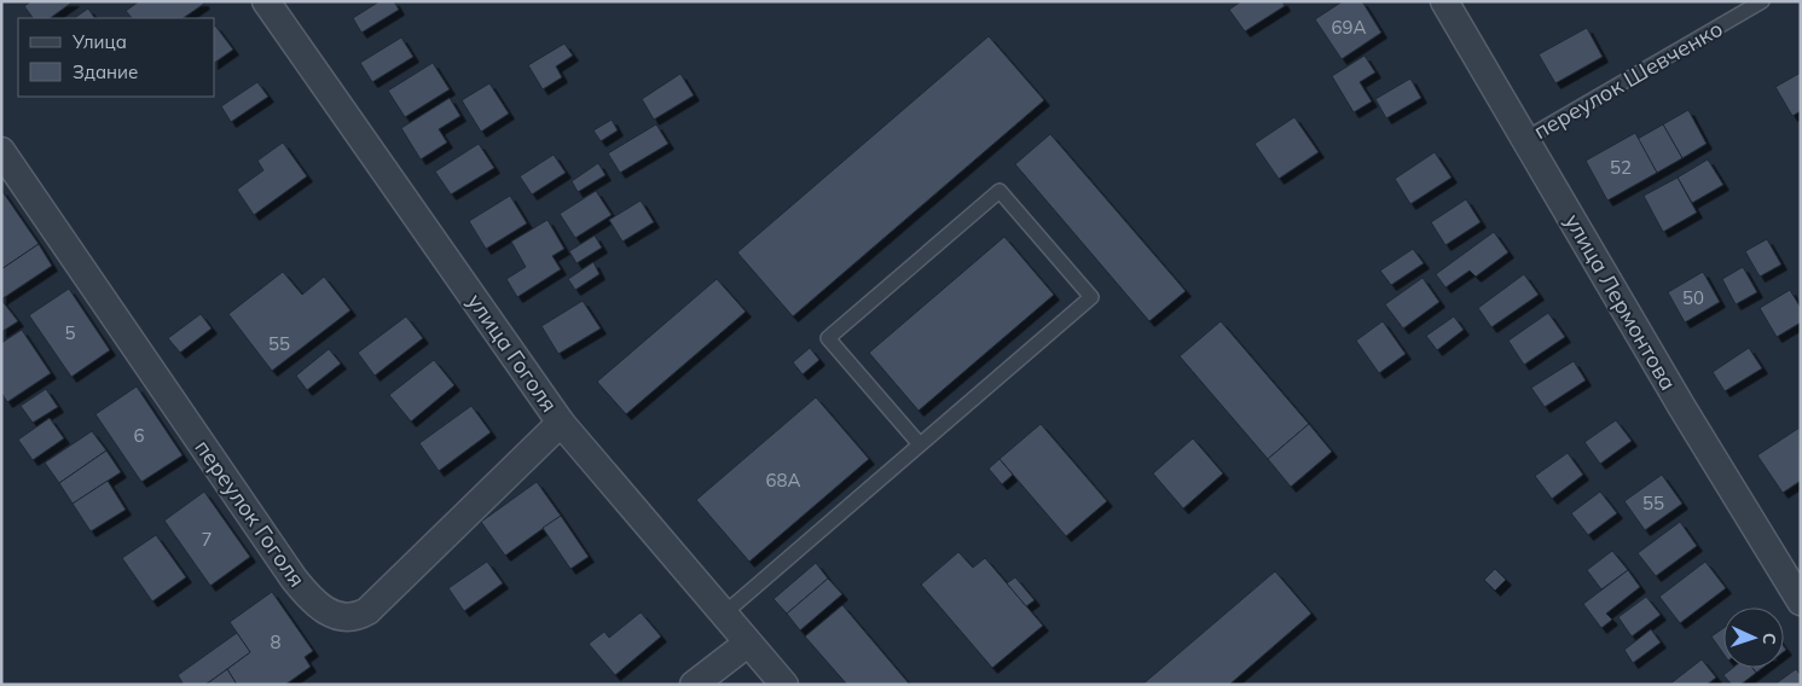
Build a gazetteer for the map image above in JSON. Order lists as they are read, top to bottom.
{
  "streets": {
    "street": ["улица Лермонтова", "улица Гоголя", "переулок Гоголя"],
    "lane": ["переулок Шевченко"]
  },
  "crossings": [
    ["переулок Шевченко", "улица Лермонтова"],
    ["улица Гоголя", "переулок Гоголя"]
  ],
  "house_numbers": [
    "69А",
    "52",
    "50",
    "5",
    "55",
    "6",
    "68А",
    "55",
    "7",
    "8"
  ],
  "legend": ["Улица", "Здание"],
  "north": "right"
}
